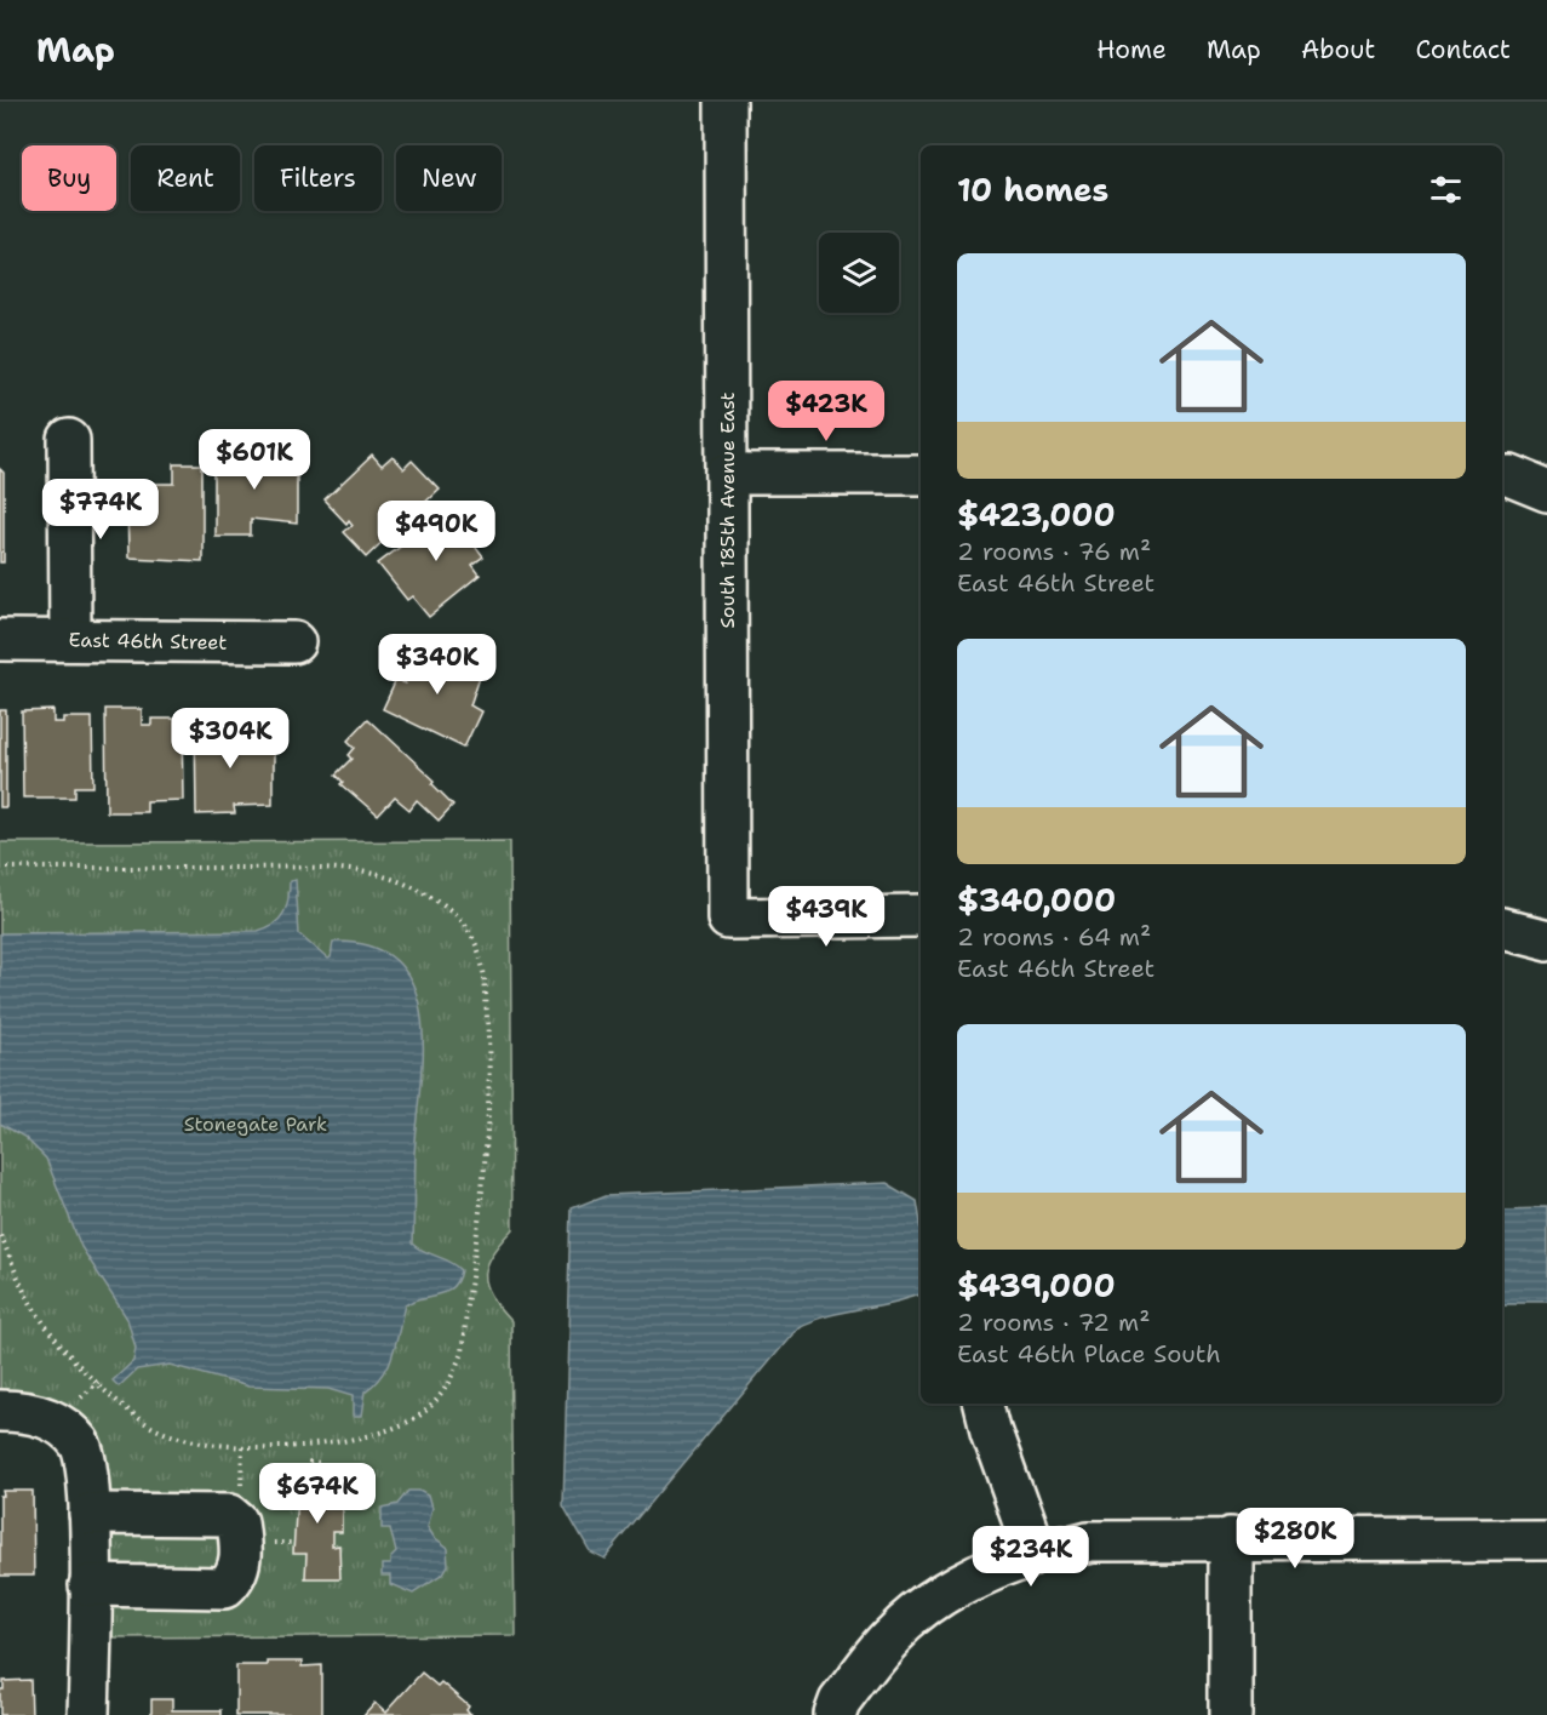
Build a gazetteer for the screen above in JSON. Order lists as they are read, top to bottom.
{
  "streets": {
    "street": ["South 185th Avenue East", "East 46th Street"]
  },
  "parks": ["Stonegate Park"],
  "page": {
    "header": "Map",
    "nav": [
      "Home",
      "Map",
      "About",
      "Contact"
    ],
    "chip": [
      "Buy",
      "Rent",
      "Filters",
      "New"
    ],
    "heading": "10 homes",
    "list": [
      {
        "name": "$423,000",
        "note": "2 rooms · 76 m² · East 46th Street"
      },
      {
        "name": "$340,000",
        "note": "2 rooms · 64 m² · East 46th Street"
      },
      {
        "name": "$439,000",
        "note": "2 rooms · 72 m² · East 46th Place South"
      }
    ],
    "price": [
      "$423K",
      "$601K",
      "$774K",
      "$490K",
      "$340K",
      "$304K",
      "$439K",
      "$674K",
      "$280K",
      "$234K"
    ]
  }
}
